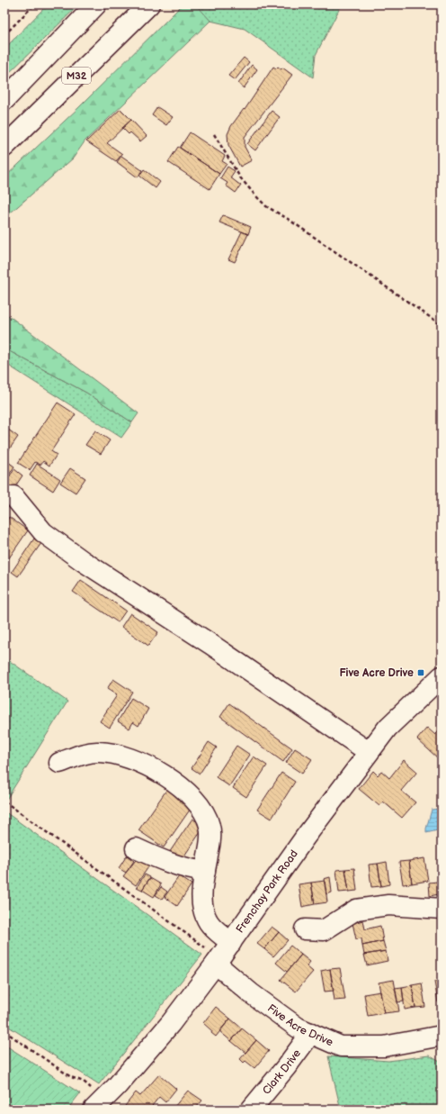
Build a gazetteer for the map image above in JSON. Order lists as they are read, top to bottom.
{
  "streets": {
    "main road": [
      "M32",
      "Frenchay Park Road",
      "Five Acre Drive",
      "Clark Drive"
    ]
  },
  "crossings": [
    ["Frenchay Park Road", "Five Acre Drive"],
    ["Five Acre Drive", "Clark Drive"]
  ],
  "places": {
    "transit": ["Five Acre Drive"]
  }
}
